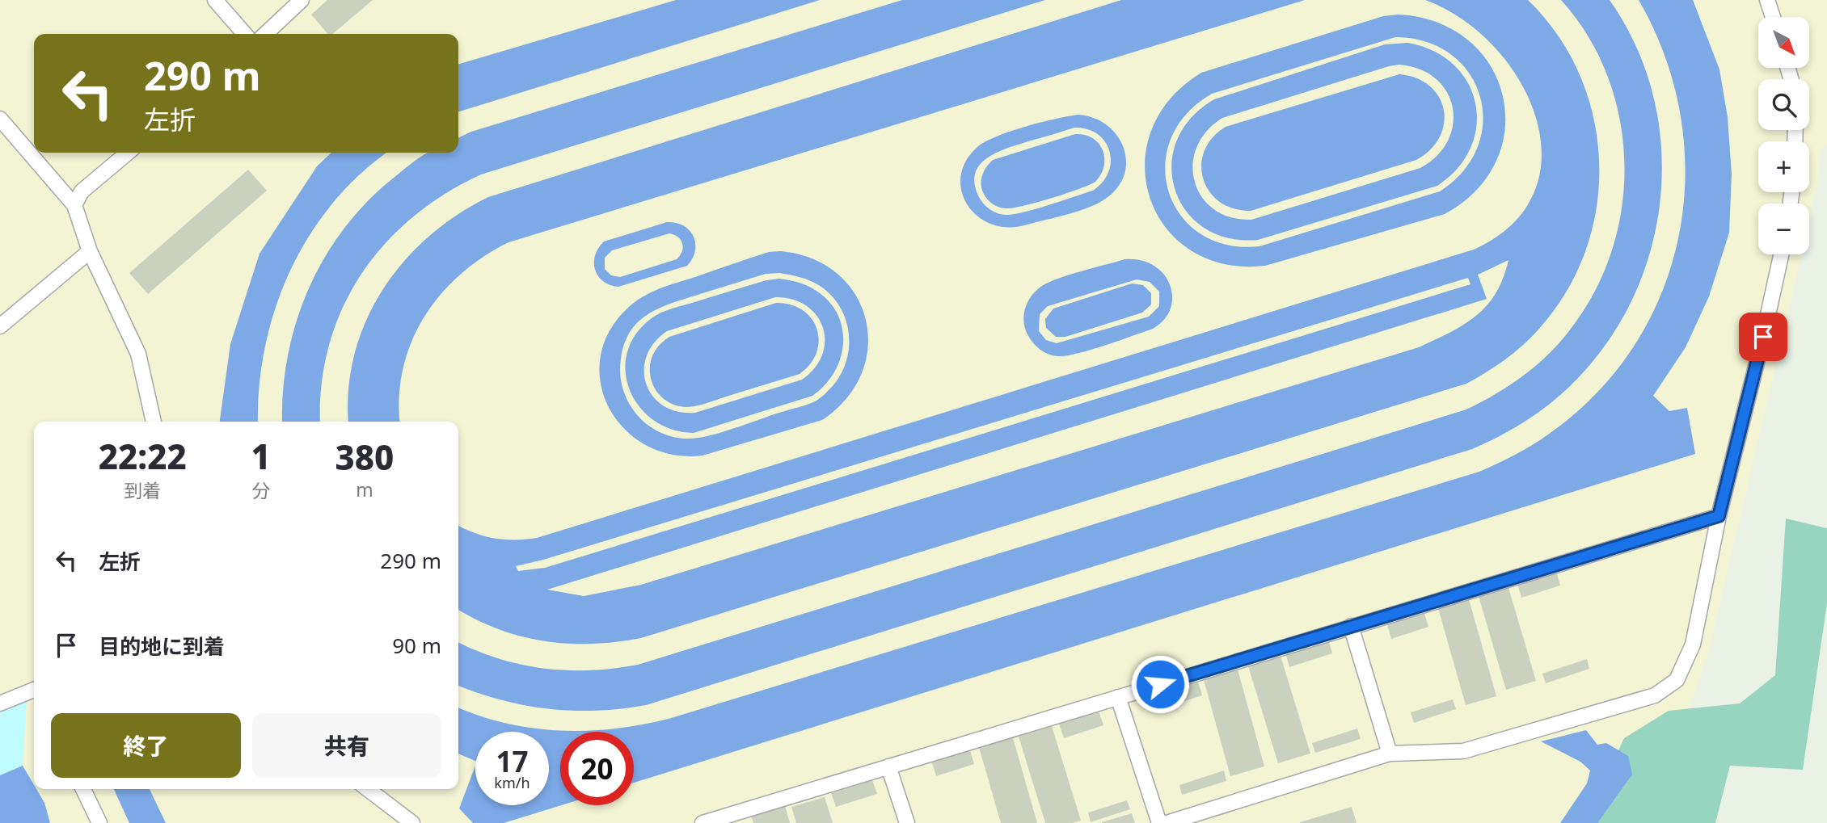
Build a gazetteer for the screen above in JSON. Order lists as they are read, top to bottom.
{
  "north": "bottom right",
  "page": {
    "map_buttons": ["+", "−"],
    "turn": ["290 m", "左折"],
    "eta": [
      "22:22",
      "到着",
      "1",
      "分",
      "380",
      "m"
    ],
    "list": [
      {
        "name": "左折",
        "value": "290 m"
      },
      {
        "name": "目的地に到着",
        "value": "90 m"
      }
    ],
    "buttons": ["終了", "共有"],
    "speed": "17 km/h",
    "limit": "20"
  }
}
